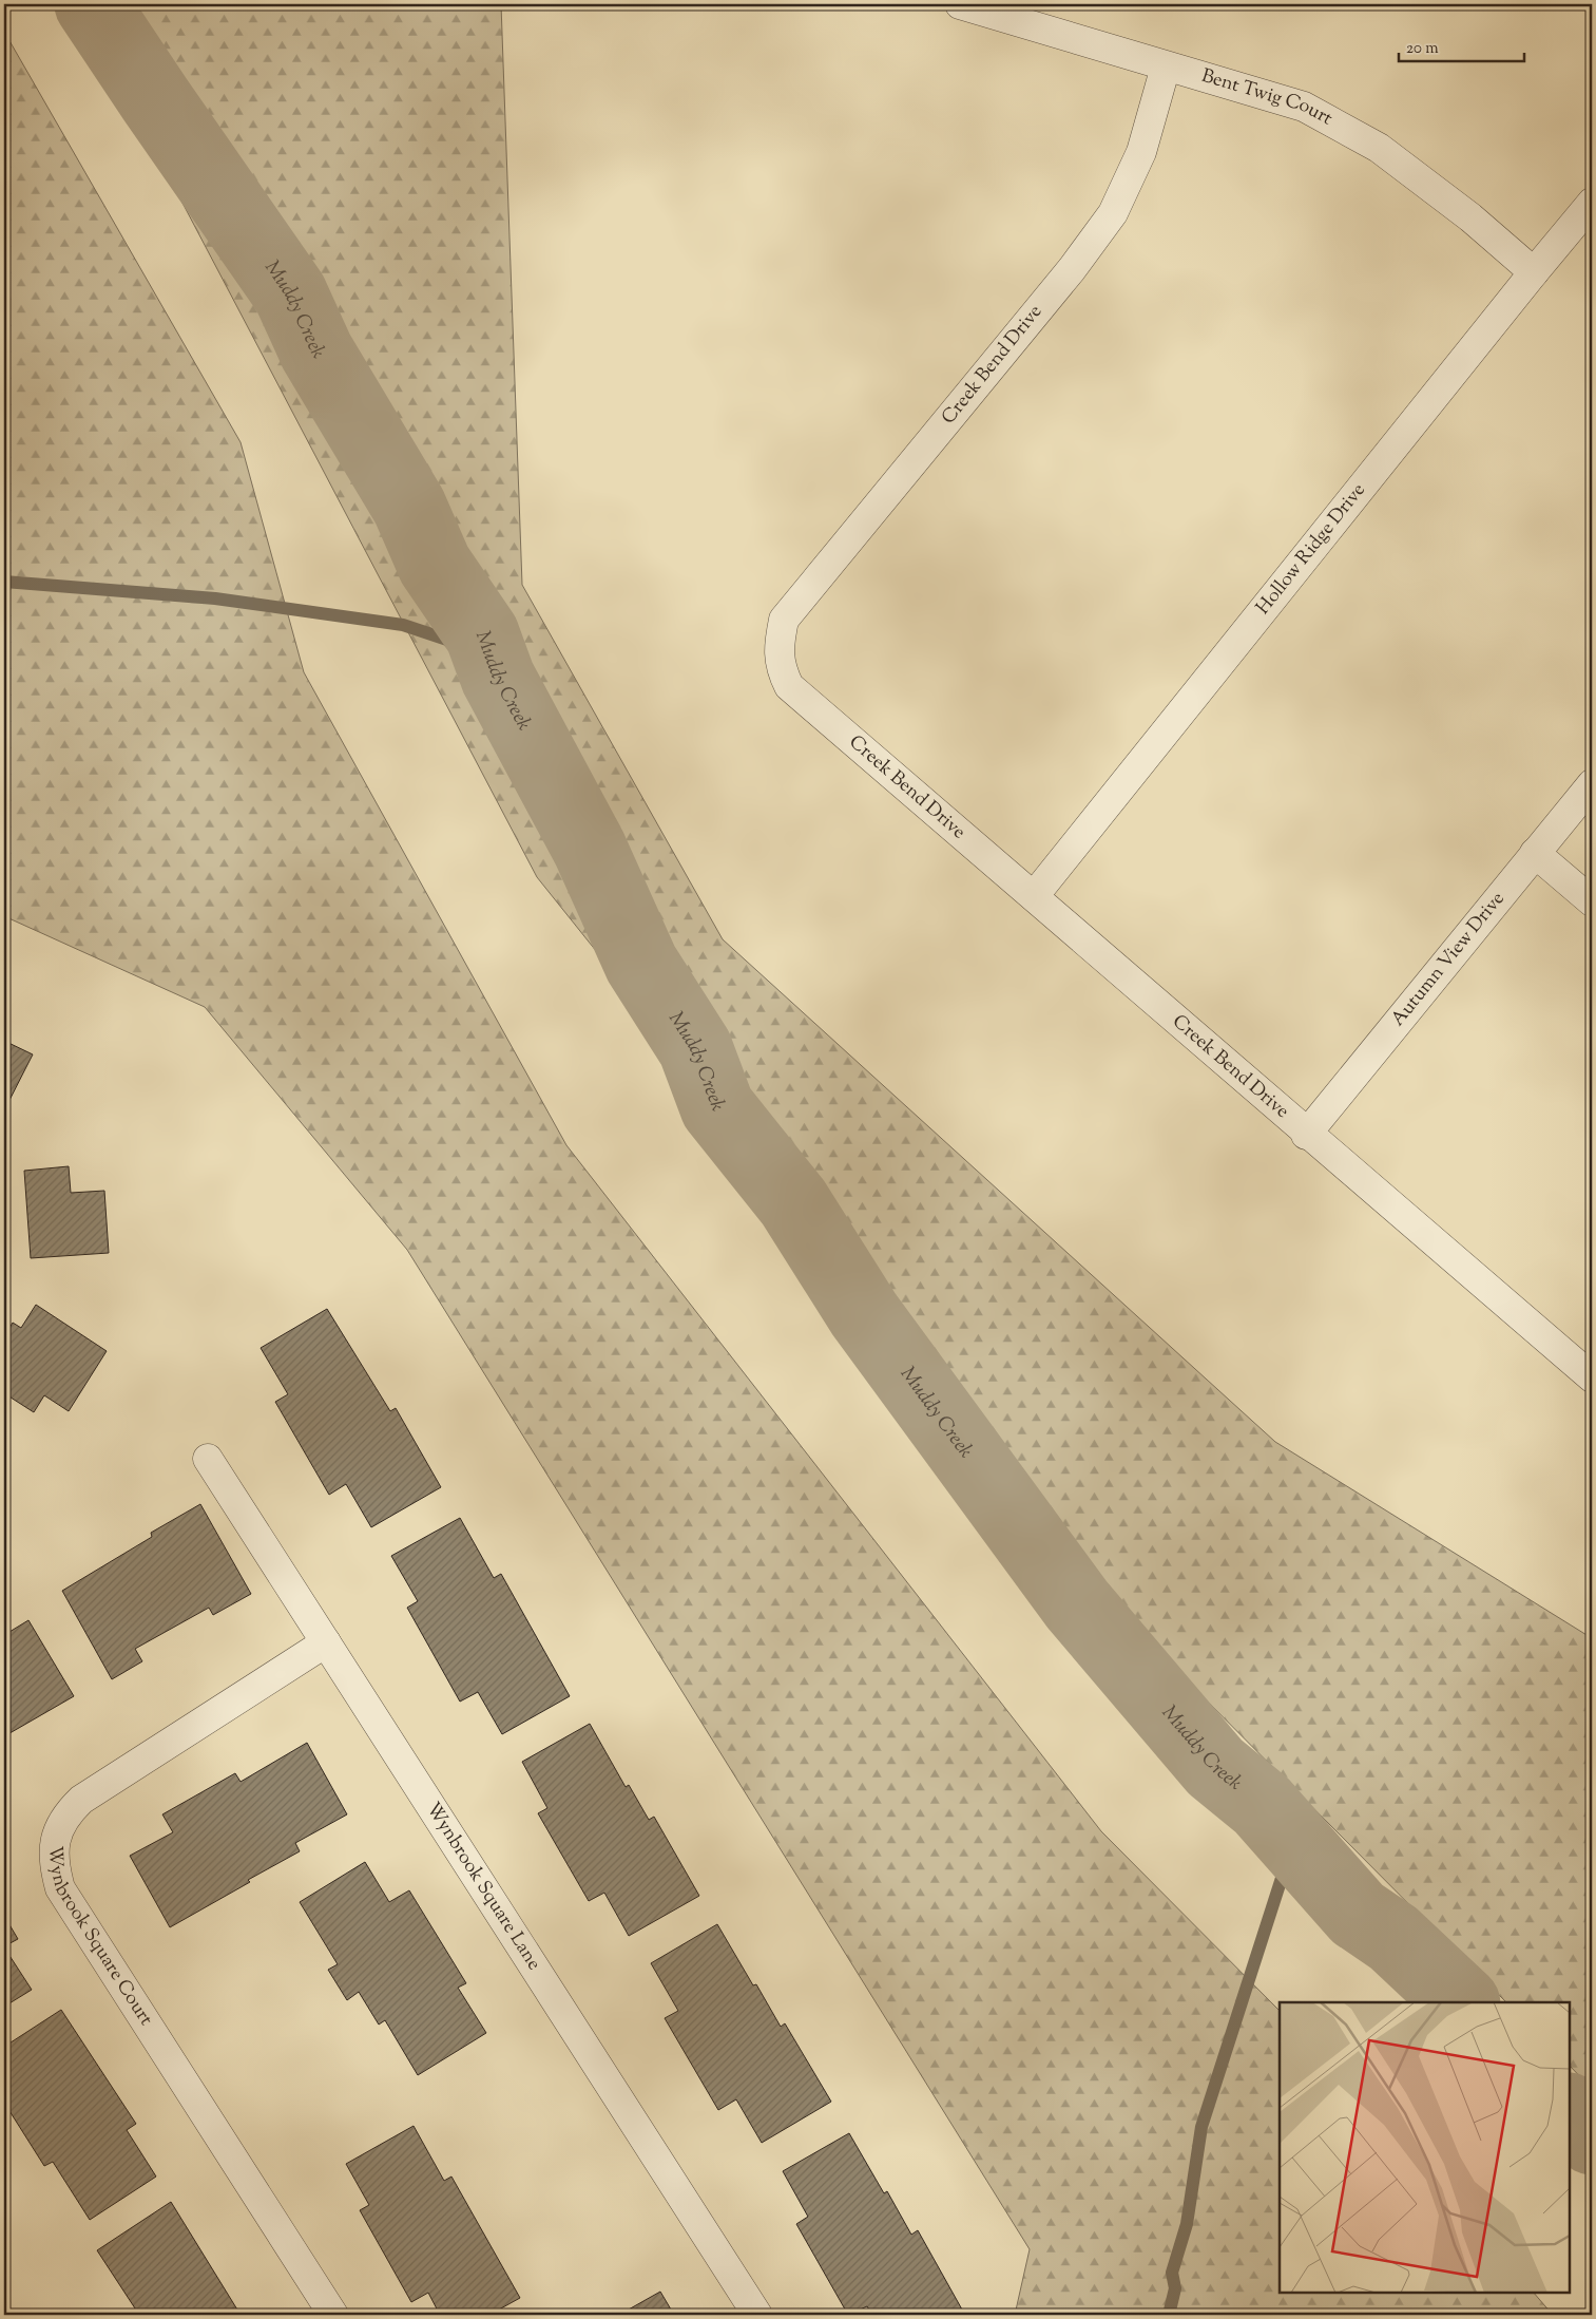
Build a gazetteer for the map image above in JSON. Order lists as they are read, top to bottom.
{
  "streets": {
    "street": [
      "Bent Twig Court",
      "Creek Bend Drive",
      "Hollow Ridge Drive",
      "Autumn View Drive",
      "Wynbrook Square Lane",
      "Wynbrook Square Court"
    ]
  },
  "crossings": [
    ["Bent Twig Court", "Creek Bend Drive"],
    ["Bent Twig Court", "Hollow Ridge Drive"],
    ["Creek Bend Drive", "Hollow Ridge Drive"],
    ["Creek Bend Drive", "Autumn View Drive"],
    ["Wynbrook Square Lane", "Wynbrook Square Court"]
  ],
  "water": ["Muddy Creek"],
  "scale_bar": "20 m"
}
